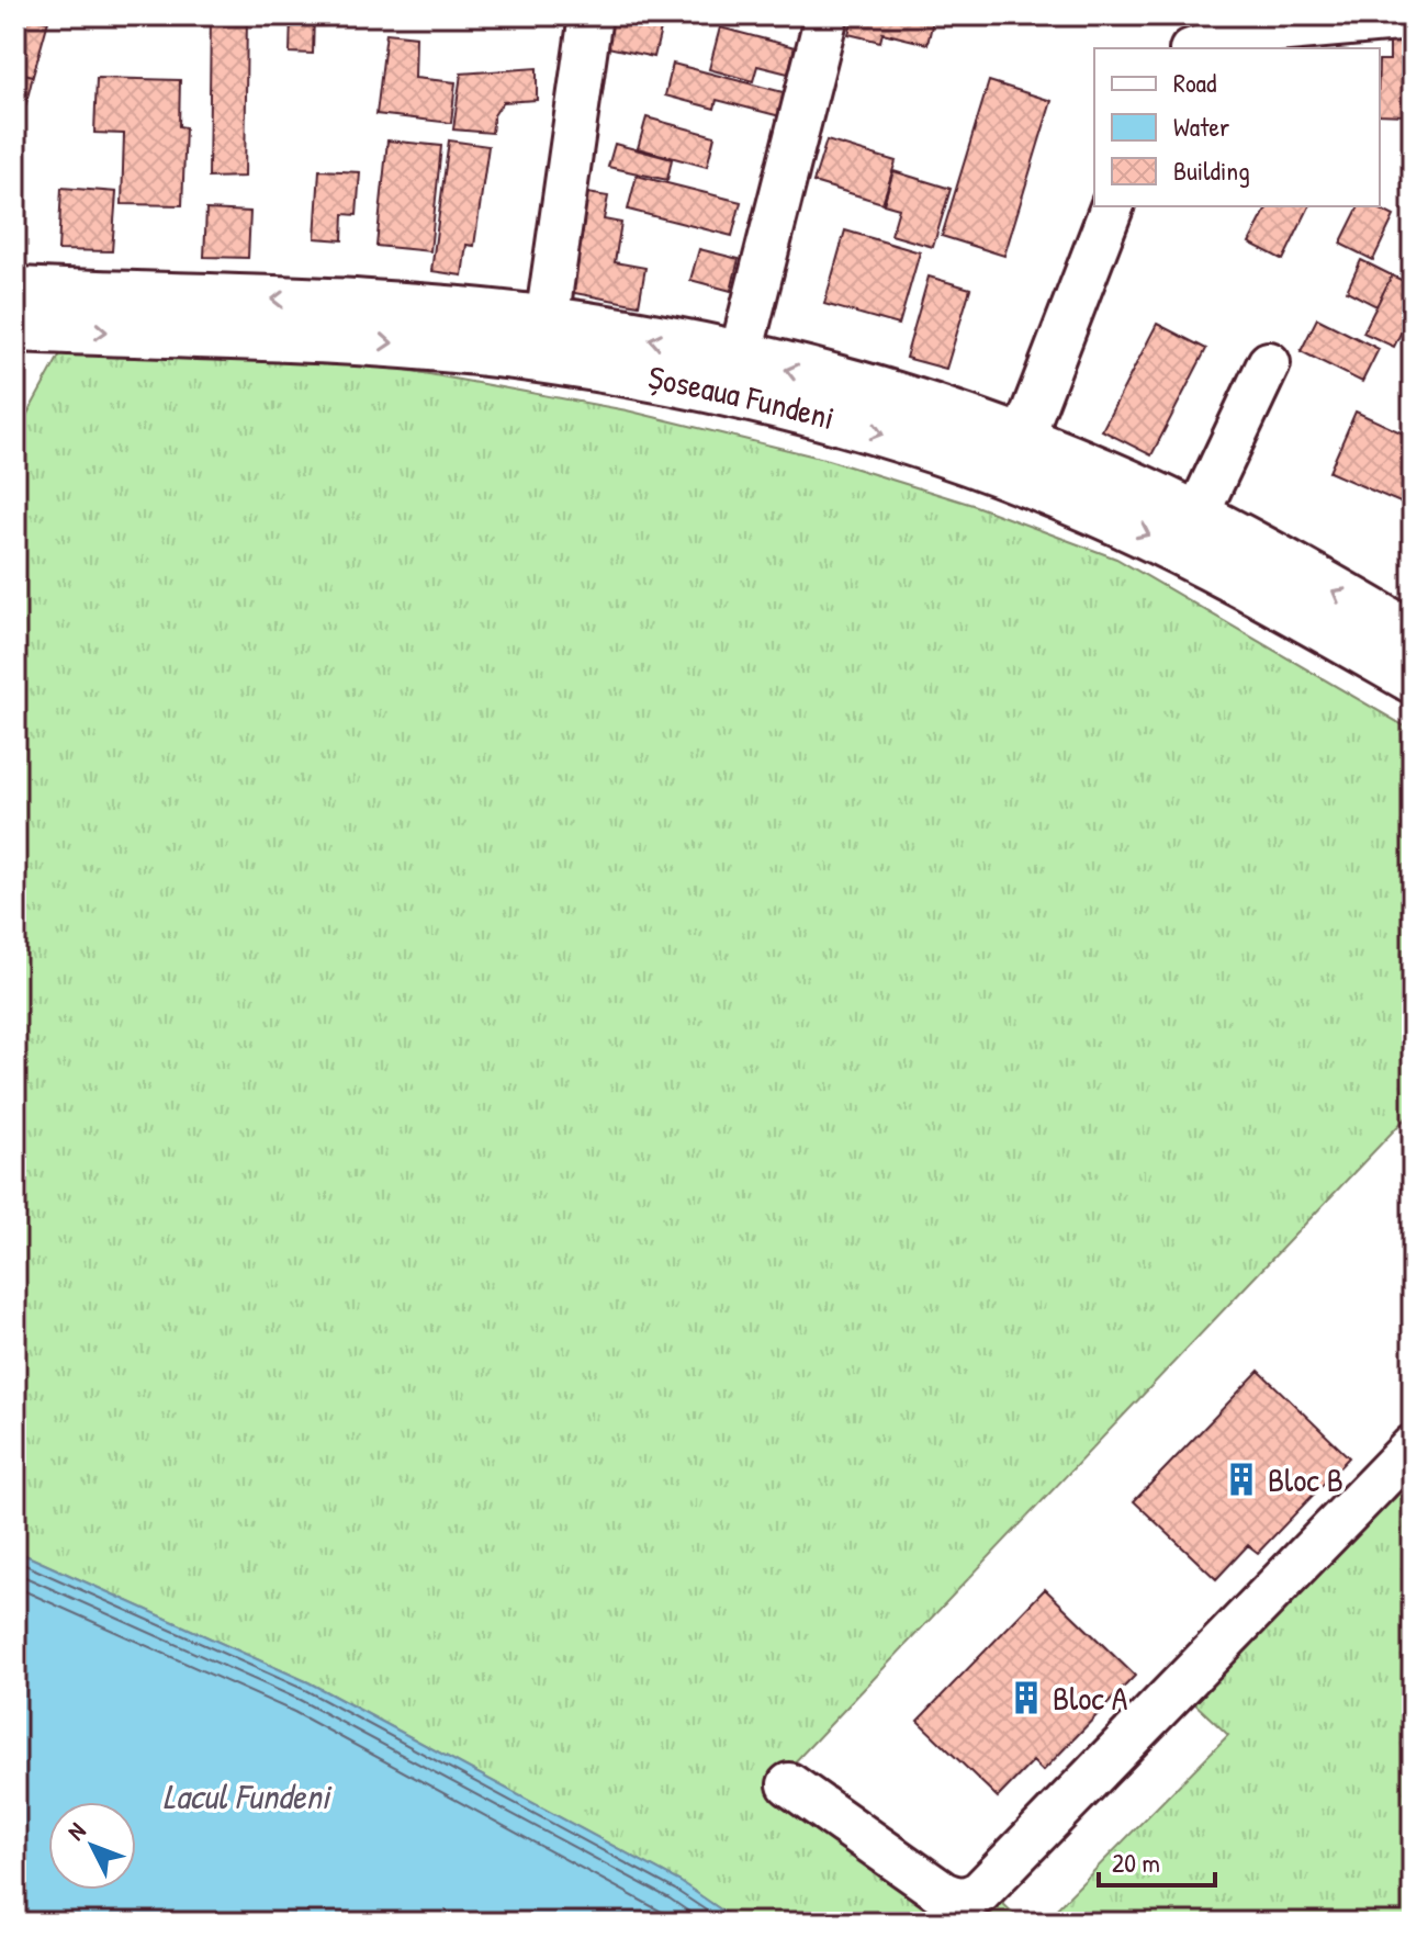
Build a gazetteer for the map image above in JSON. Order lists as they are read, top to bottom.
{
  "streets": {
    "main road": ["Șoseaua Fundeni"]
  },
  "water": ["Lacul Fundeni"],
  "places": {
    "building": ["Bloc B", "Bloc A"]
  },
  "legend": ["Road", "Water", "Building"],
  "scale_bar": "20 m",
  "north": "top left"
}
